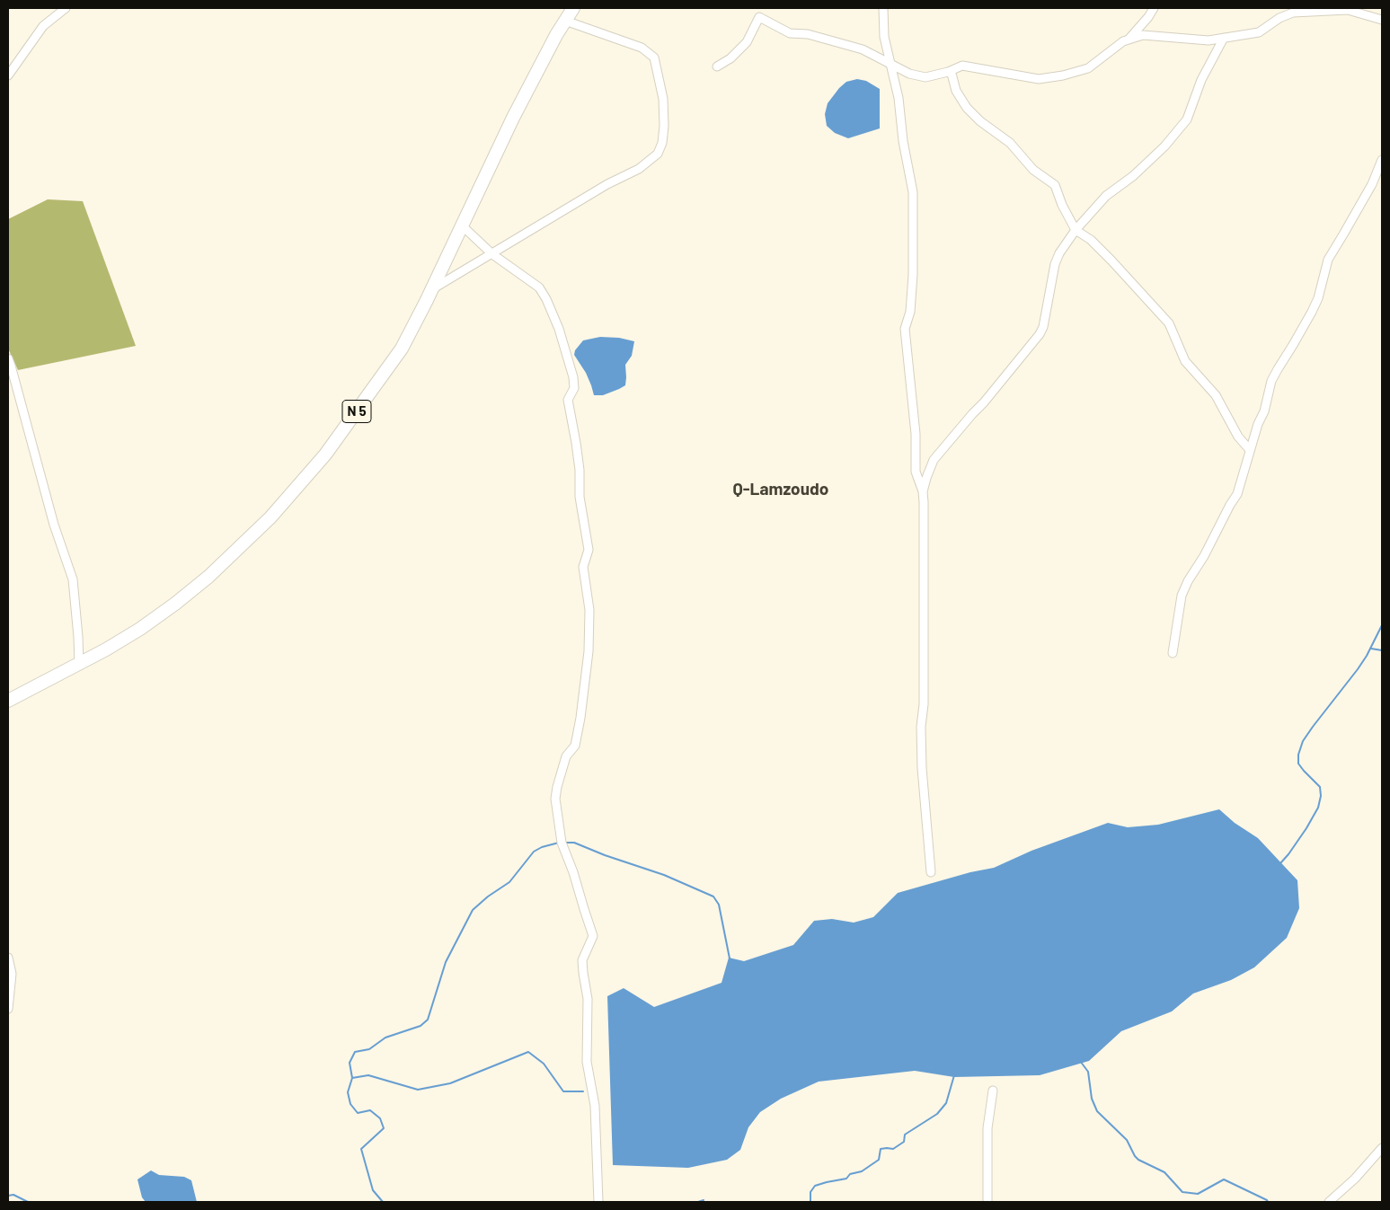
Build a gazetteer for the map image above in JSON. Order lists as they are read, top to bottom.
{
  "streets": {
    "highway": ["N 5"]
  },
  "districts": ["Q-Lamzoudo"]
}
